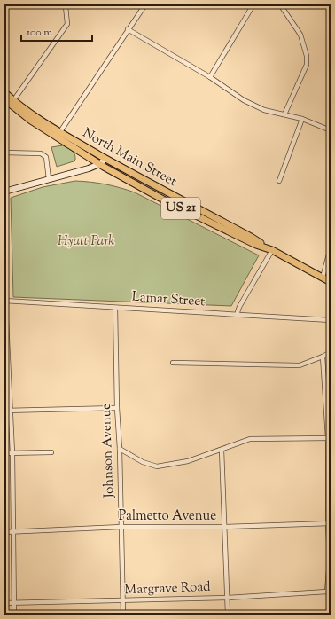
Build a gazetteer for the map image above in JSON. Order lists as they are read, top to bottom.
{
  "streets": {
    "main road": ["North Main Street", "US 21"],
    "street": [
      "Lamar Street",
      "Johnson Avenue",
      "Palmetto Avenue",
      "Margrave Road"
    ]
  },
  "crossings": [
    ["Lamar Street", "Johnson Avenue"],
    ["Johnson Avenue", "Palmetto Avenue"],
    ["Johnson Avenue", "Margrave Road"]
  ],
  "parks": ["Hyatt Park"],
  "scale_bar": "100 m"
}
